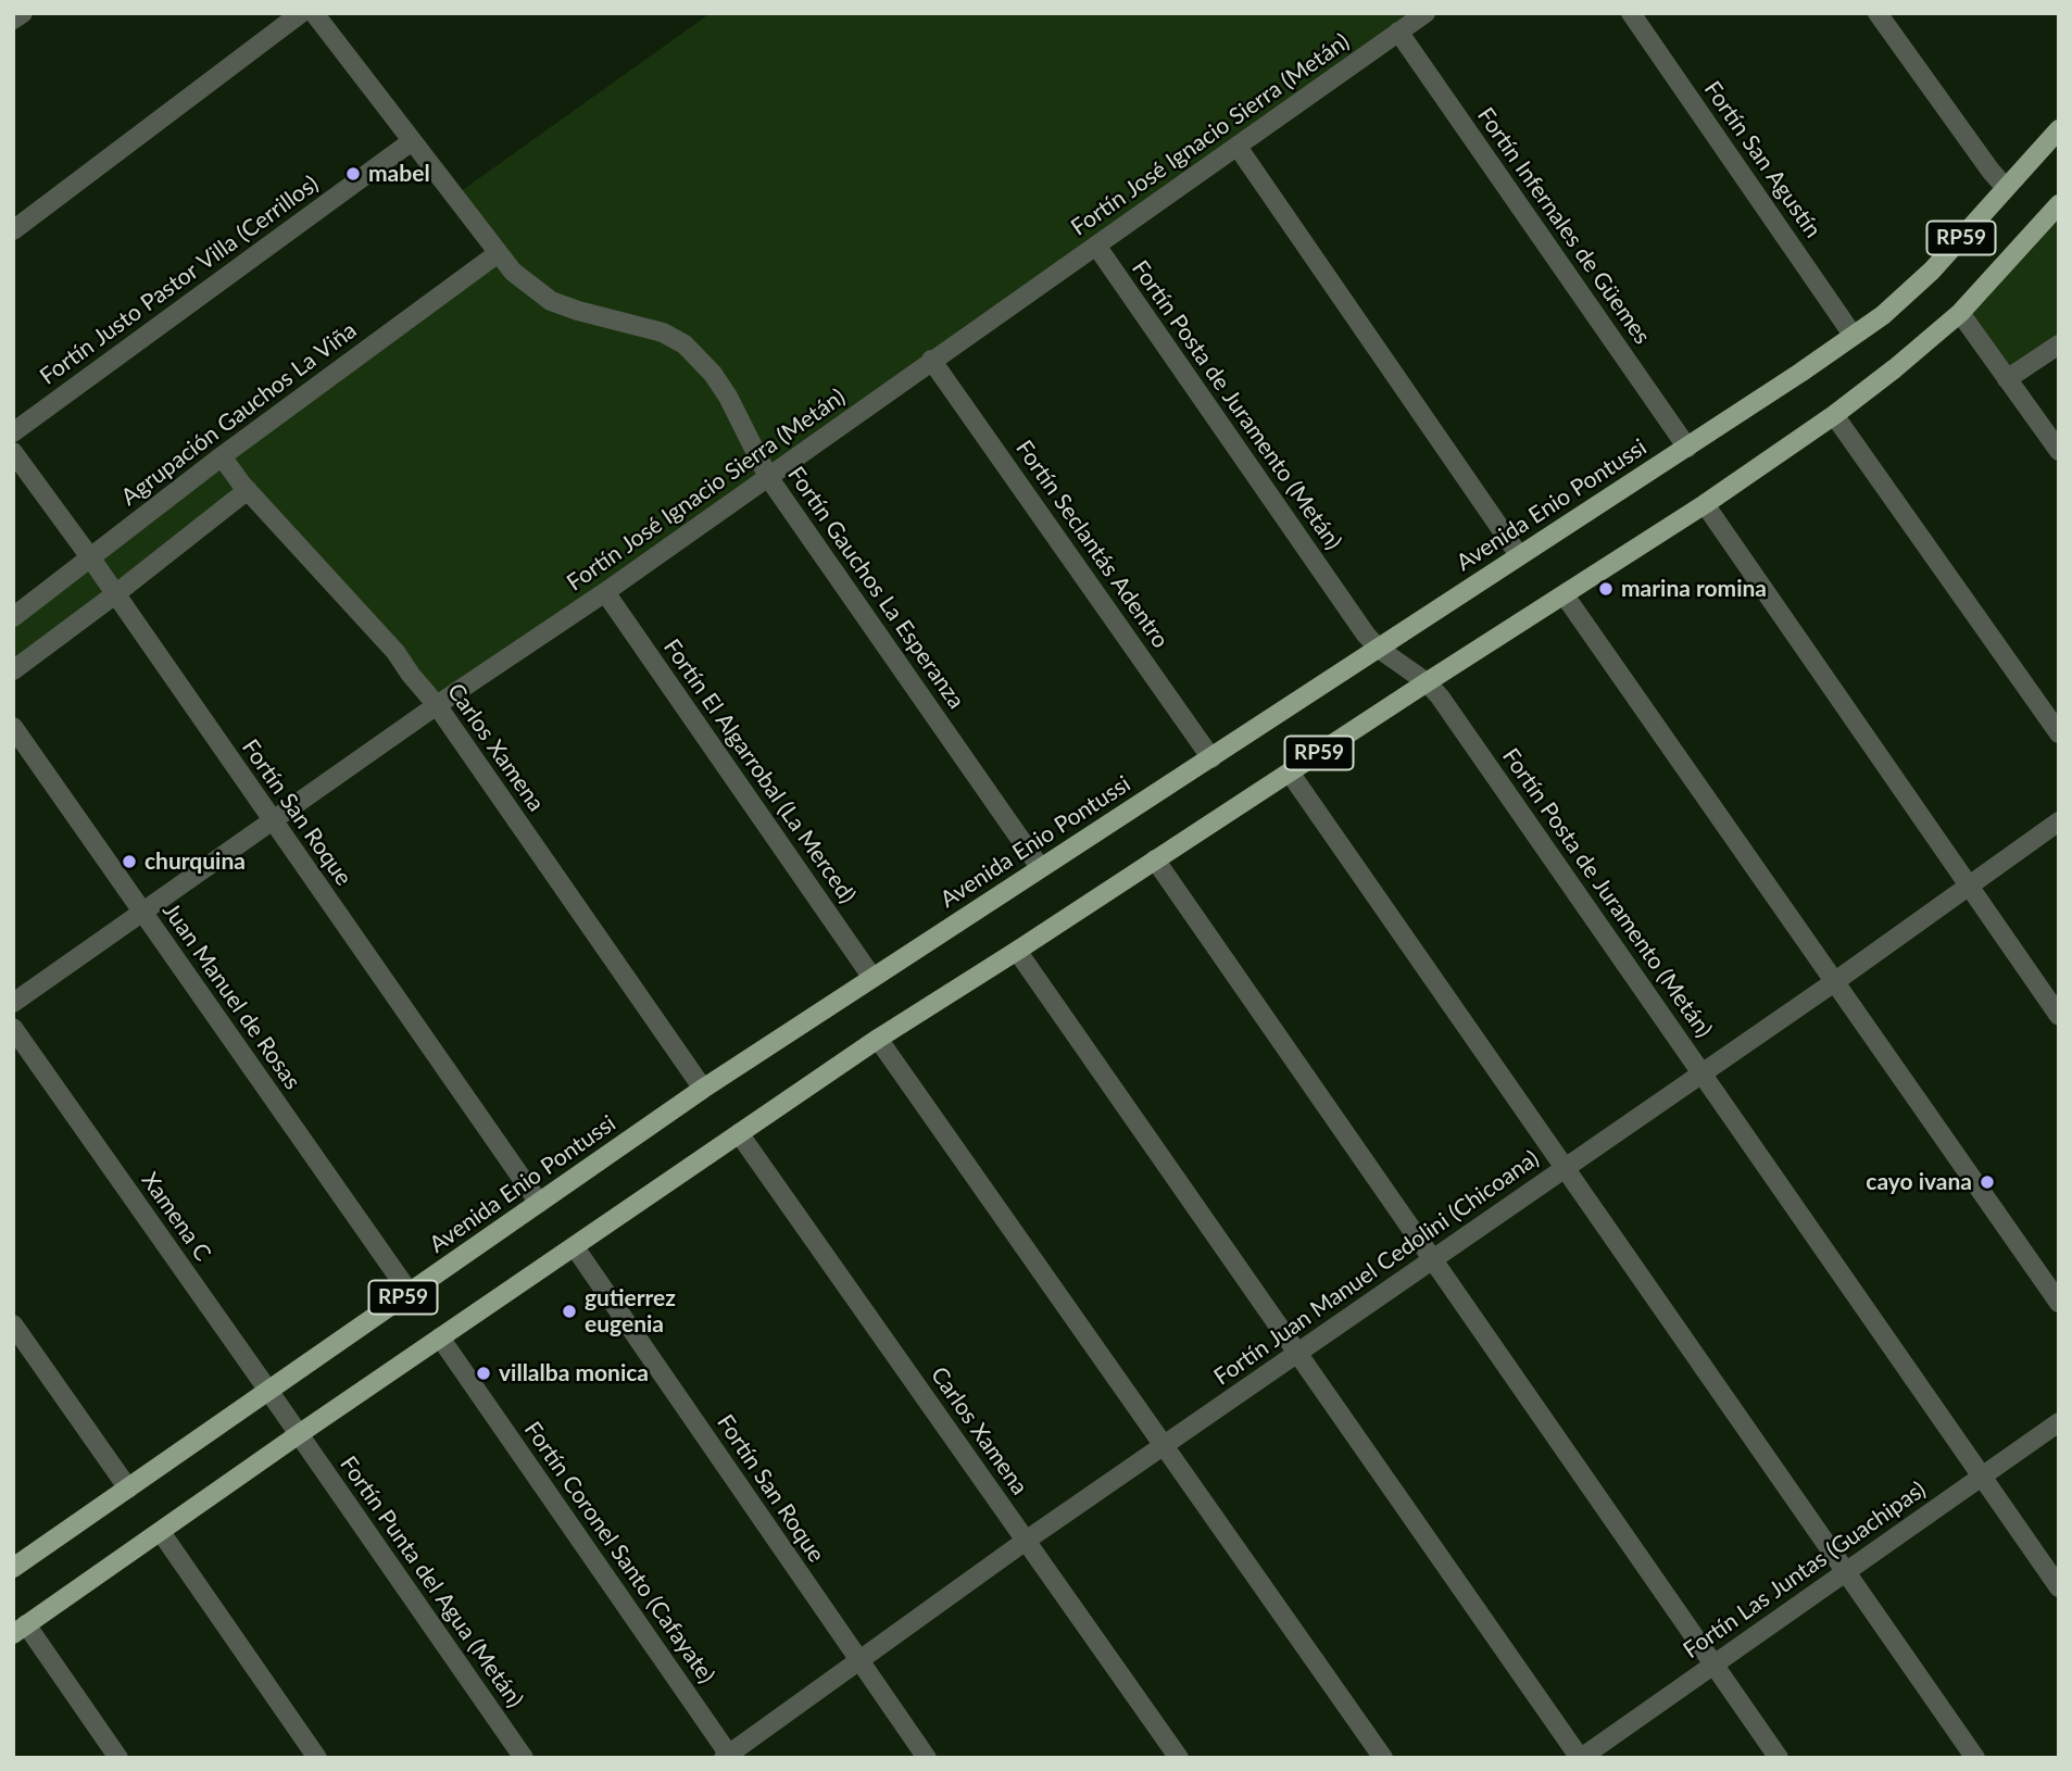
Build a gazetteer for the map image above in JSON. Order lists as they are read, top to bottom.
{
  "streets": {
    "main road": ["RP59", "Avenida Enio Pontussi"],
    "street": [
      "Fortín José Ignacio Sierra (Metán)",
      "Fortín San Agustín",
      "Fortín Infernales de Güemes",
      "Fortín Justo Pastor Villa (Cerrillos)",
      "Fortín Posta de Juramento (Metán)",
      "Agrupación Gauchos La Viña",
      "Fortín Seclantás Adentro",
      "Fortín Gauchos La Esperanza",
      "Carlos Xamena",
      "Fortín El Algarrobal (La Merced)",
      "Fortín San Roque",
      "Juan Manuel de Rosas",
      "Xamena C",
      "Fortín Juan Manuel Cedolini (Chicoana)",
      "Fortín Coronel Santo (Cafayate)",
      "Fortín Las Juntas (Guachipas)",
      "Fortín Punta del Agua (Metán)"
    ]
  },
  "crossings": [
    ["Fortín José Ignacio Sierra (Metán)", "Fortín Infernales de Güemes"],
    ["Fortín José Ignacio Sierra (Metán)", "Fortín Posta de Juramento (Metán)"],
    ["Fortín José Ignacio Sierra (Metán)", "Fortín Seclantás Adentro"],
    ["Fortín José Ignacio Sierra (Metán)", "Fortín Gauchos La Esperanza"],
    ["Fortín José Ignacio Sierra (Metán)", "Carlos Xamena"],
    ["Fortín José Ignacio Sierra (Metán)", "Fortín El Algarrobal (La Merced)"],
    ["Fortín José Ignacio Sierra (Metán)", "Fortín San Roque"],
    ["Fortín José Ignacio Sierra (Metán)", "Juan Manuel de Rosas"],
    ["Fortín San Agustín", "Avenida Enio Pontussi"],
    ["Fortín Infernales de Güemes", "Avenida Enio Pontussi"],
    ["RP59", "Fortín Posta de Juramento (Metán)"],
    ["RP59", "Carlos Xamena"],
    ["RP59", "Fortín San Roque"],
    ["RP59", "Xamena C"],
    ["RP59", "Fortín Coronel Santo (Cafayate)"],
    ["RP59", "Fortín Punta del Agua (Metán)"],
    ["Fortín Justo Pastor Villa (Cerrillos)", "Fortín Gauchos La Esperanza"],
    ["Fortín Posta de Juramento (Metán)", "Avenida Enio Pontussi"],
    ["Fortín Posta de Juramento (Metán)", "Fortín Juan Manuel Cedolini (Chicoana)"],
    ["Fortín Posta de Juramento (Metán)", "Fortín Las Juntas (Guachipas)"],
    ["Agrupación Gauchos La Viña", "Fortín Gauchos La Esperanza"],
    ["Agrupación Gauchos La Viña", "Carlos Xamena"],
    ["Agrupación Gauchos La Viña", "Fortín San Roque"],
    ["Avenida Enio Pontussi", "Fortín Seclantás Adentro"],
    ["Avenida Enio Pontussi", "Fortín Gauchos La Esperanza"],
    ["Avenida Enio Pontussi", "Carlos Xamena"],
    ["Avenida Enio Pontussi", "Fortín El Algarrobal (La Merced)"],
    ["Avenida Enio Pontussi", "Fortín San Roque"],
    ["Avenida Enio Pontussi", "Juan Manuel de Rosas"],
    ["Avenida Enio Pontussi", "Xamena C"],
    ["Carlos Xamena", "Fortín Juan Manuel Cedolini (Chicoana)"],
    ["Fortín San Roque", "Fortín Juan Manuel Cedolini (Chicoana)"],
    ["Xamena C", "Fortín Punta del Agua (Metán)"],
    ["Fortín Juan Manuel Cedolini (Chicoana)", "Fortín Coronel Santo (Cafayate)"]
  ],
  "places": [
    "mabel",
    "marina romina",
    "churquina",
    "cayo ivana",
    "gutierrez eugenia",
    "villalba monica"
  ]
}
